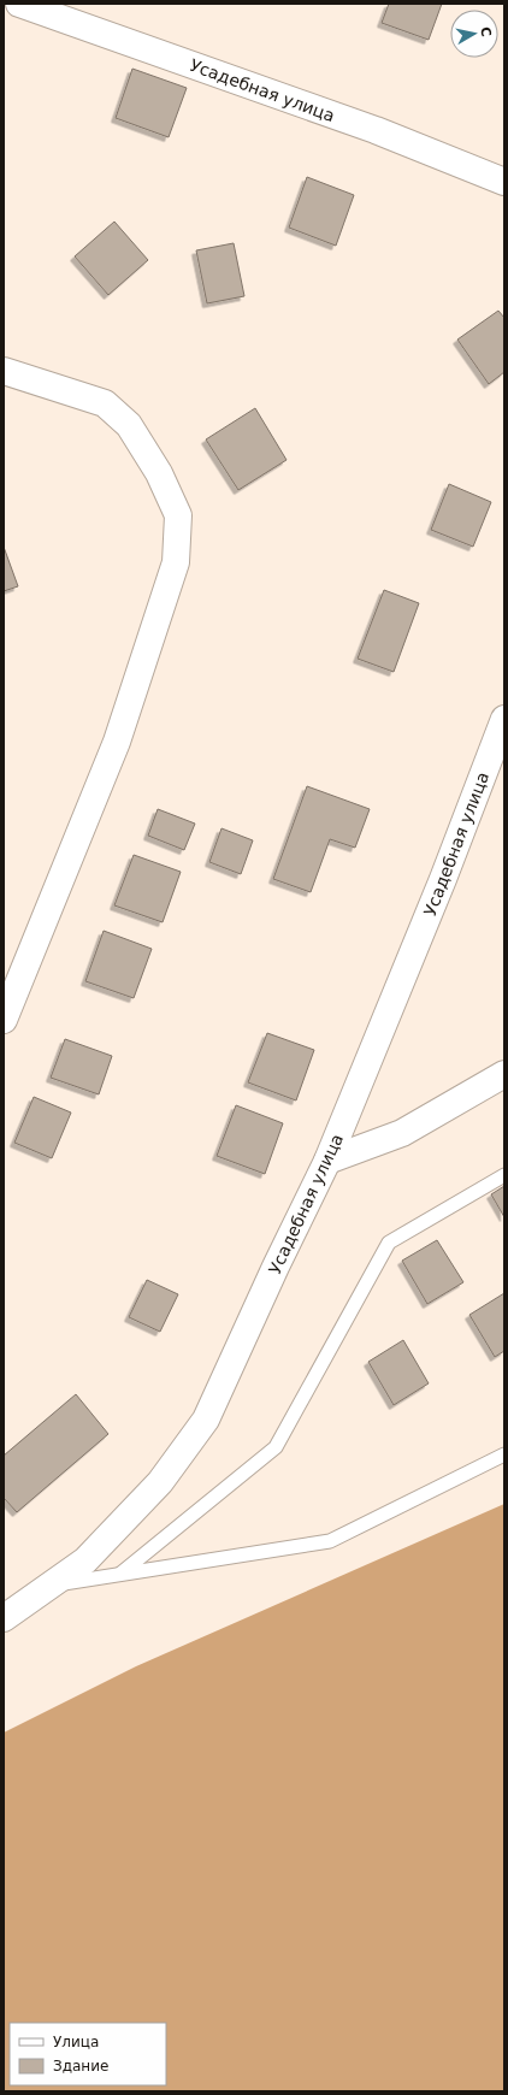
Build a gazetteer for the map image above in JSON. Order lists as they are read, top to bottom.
{
  "streets": {
    "street": ["Усадебная улица"]
  },
  "legend": ["Улица", "Здание"],
  "north": "right"
}
